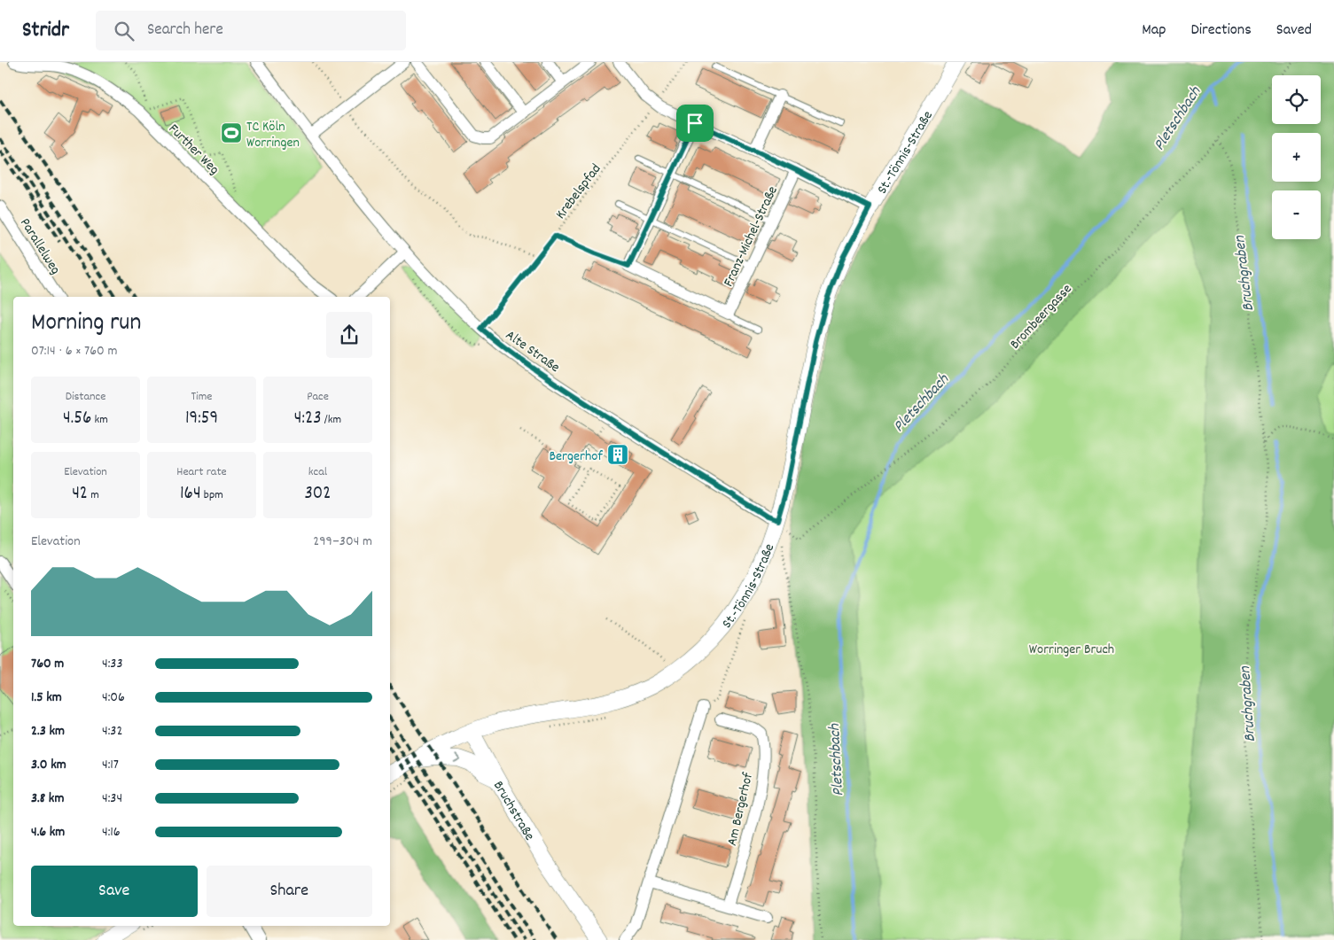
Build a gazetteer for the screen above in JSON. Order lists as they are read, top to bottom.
{
  "streets": {
    "main road": ["St.-Tönnis-Straße", "Bruchstraße"],
    "street": [
      "Further Weg",
      "Franz-Michel-Straße",
      "Parallelweg",
      "Alte Straße",
      "Am Bergerhof"
    ],
    "path": ["Krebelspfad", "Brombeergasse"]
  },
  "crossings": [
    ["St.-Tönnis-Straße", "Brombeergasse"],
    ["St.-Tönnis-Straße", "Alte Straße"],
    ["St.-Tönnis-Straße", "Bruchstraße"],
    ["Krebelspfad", "Alte Straße"],
    ["Brombeergasse", "Alte Straße"]
  ],
  "water": ["Pletschbach", "Bruchgraben"],
  "parks": ["Worringer Bruch"],
  "places": {
    "sports": ["TC Köln Worringen"],
    "building": ["Bergerhof"]
  },
  "page": {
    "header": "Stridr",
    "search": "Search here",
    "nav": ["Map", "Directions", "Saved"],
    "map_buttons": ["+", "−"],
    "heading": ["Morning run", "07:14 · 6 × 760 m"],
    "stats": [
      ["Distance", "4.56 km"],
      ["Time", "19:59"],
      ["Pace", "4:23 /km"],
      ["Elevation", "42 m"],
      ["Heart rate", "164 bpm"],
      ["kcal", "302"]
    ],
    "chart": ["Elevation", "299–304 m"],
    "list": [
      {
        "name": "760 m",
        "note": "4:33"
      },
      {
        "name": "1.5 km",
        "note": "4:06"
      },
      {
        "name": "2.3 km",
        "note": "4:32"
      },
      {
        "name": "3.0 km",
        "note": "4:17"
      },
      {
        "name": "3.8 km",
        "note": "4:34"
      },
      {
        "name": "4.6 km",
        "note": "4:16"
      }
    ],
    "buttons": ["Save", "Share"]
  }
}
